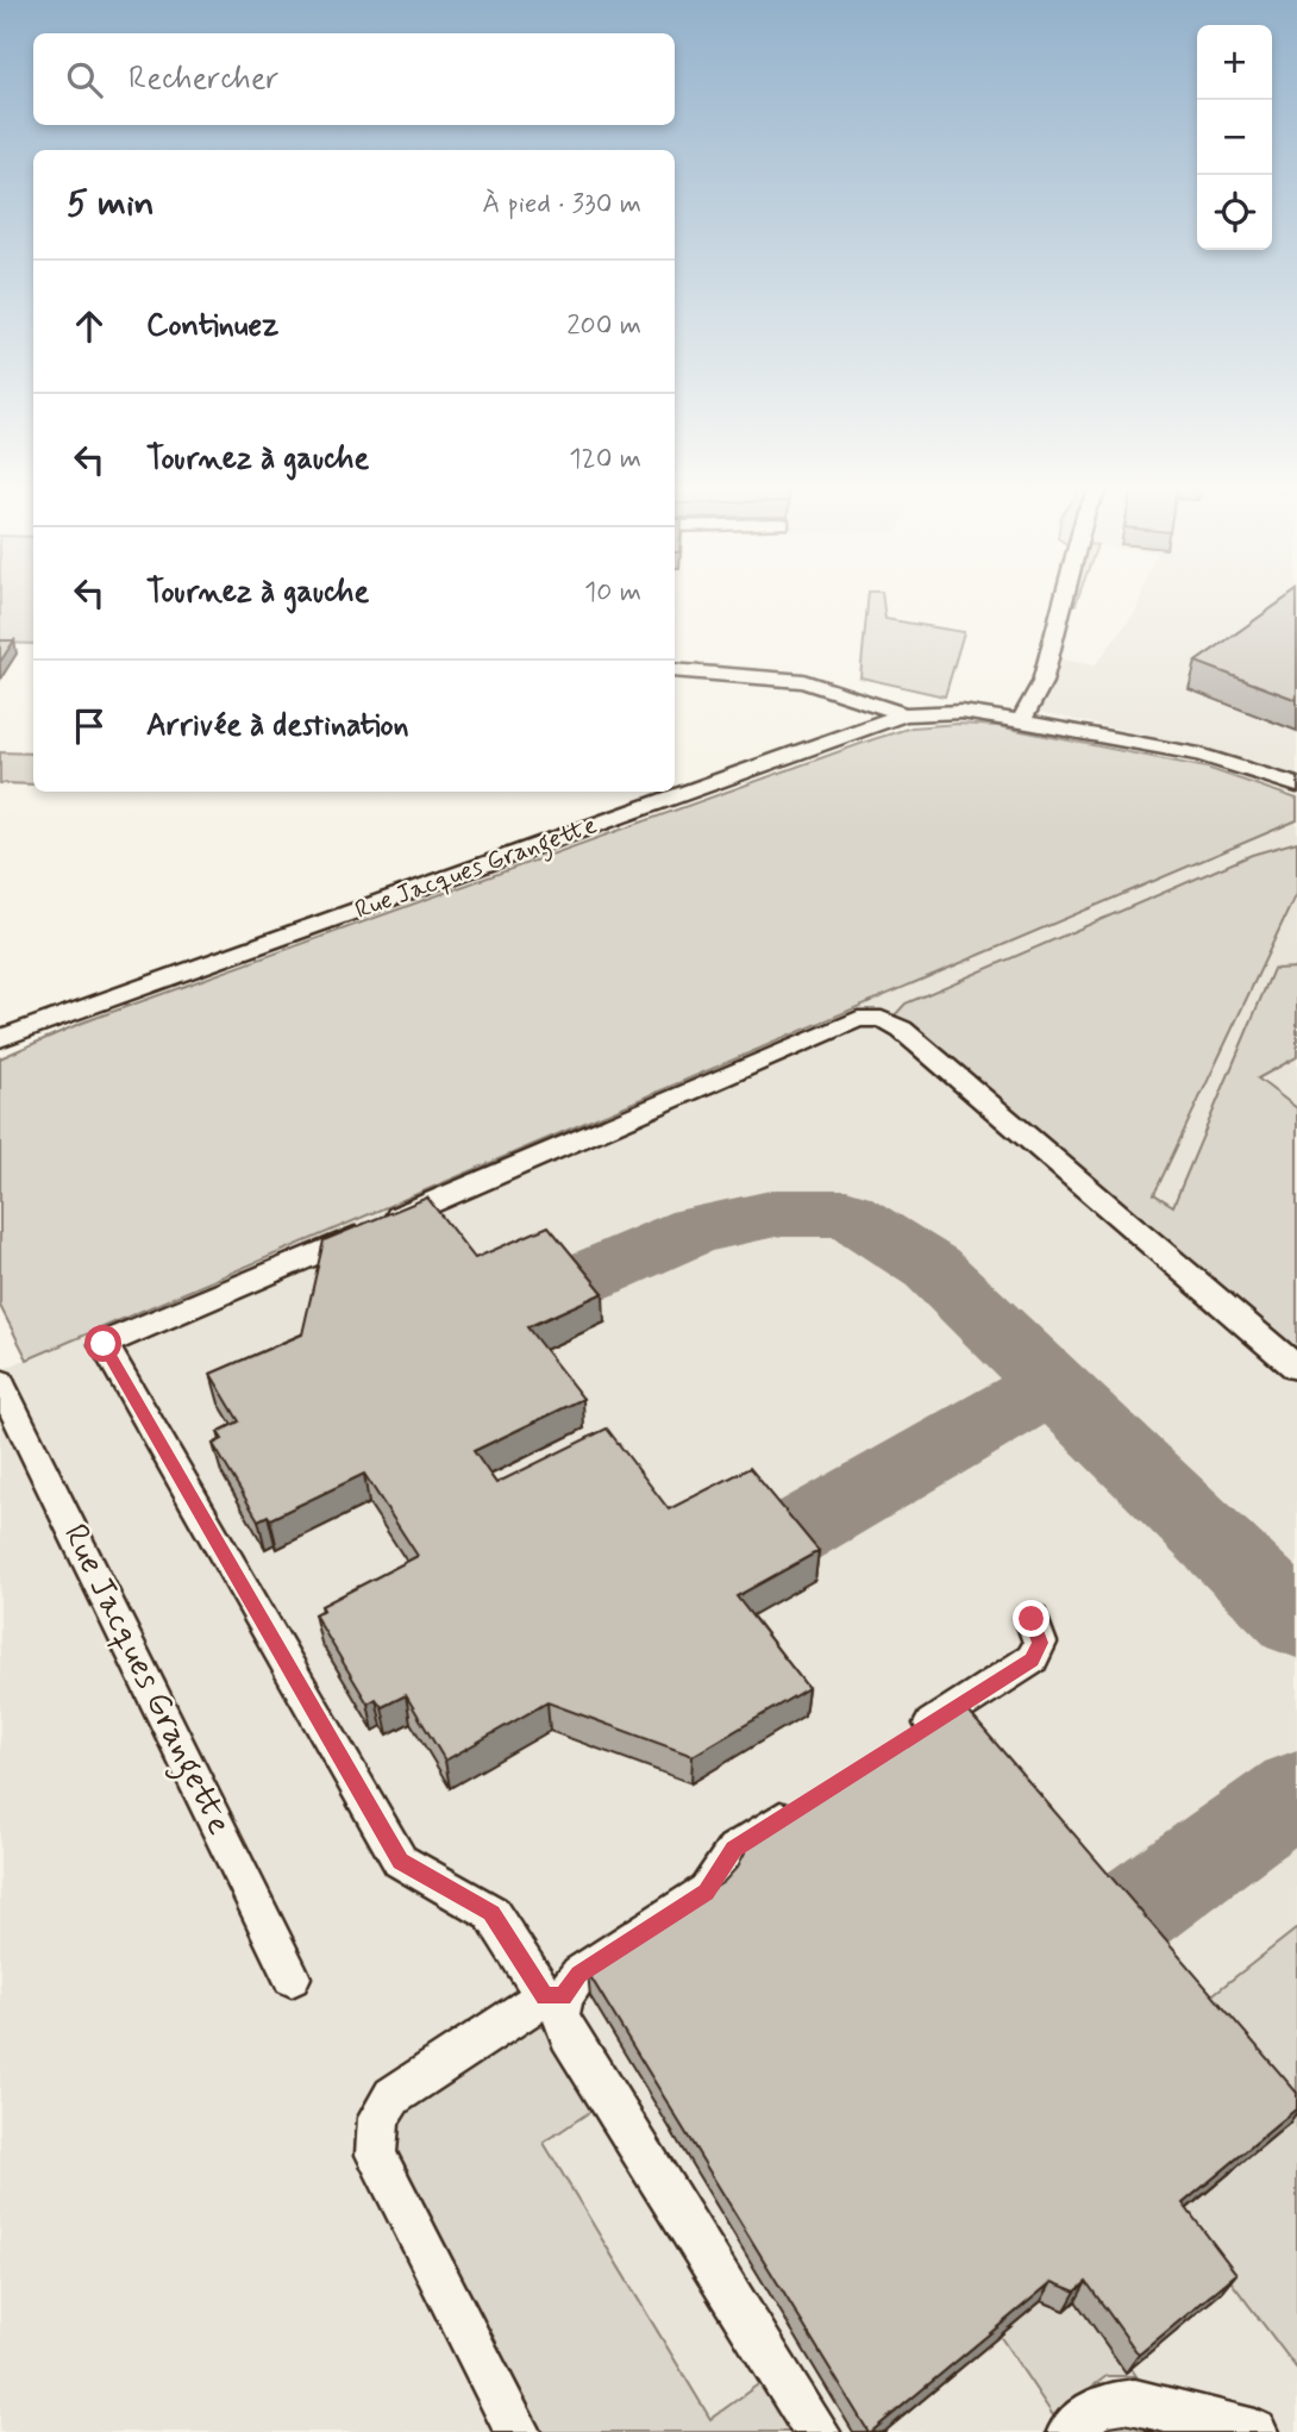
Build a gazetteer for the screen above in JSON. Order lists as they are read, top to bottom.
{
  "streets": {
    "street": ["Rue Jacques Grangette"]
  },
  "page": {
    "map_buttons": ["+", "−"],
    "search": "Rechercher",
    "heading": ["5 min", "À pied · 330 m"],
    "list": [
      ["Continuez", "200 m"],
      ["Tournez à gauche", "120 m"],
      ["Tournez à gauche", "10 m"],
      "Arrivée à destination"
    ]
  }
}
